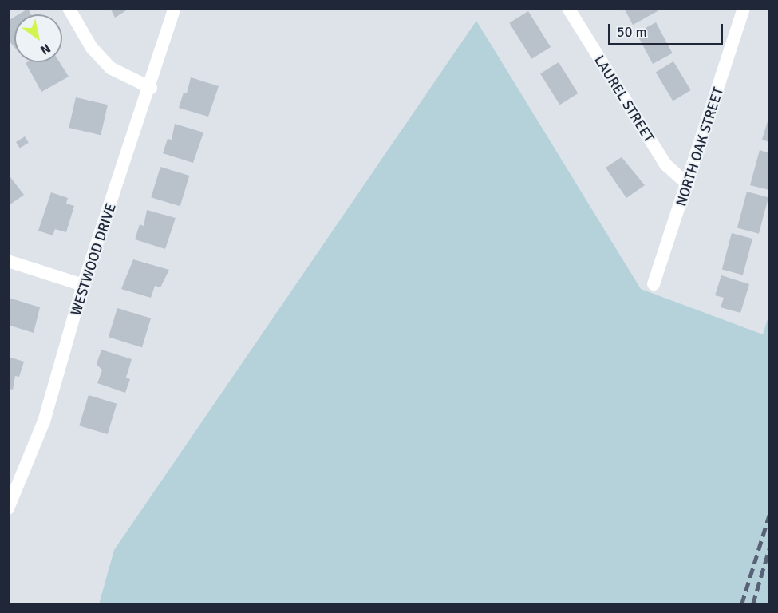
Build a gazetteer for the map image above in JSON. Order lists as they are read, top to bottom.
{
  "streets": {
    "street": ["LAUREL STREET", "NORTH OAK STREET", "WESTWOOD DRIVE"]
  },
  "crossings": [
    ["LAUREL STREET", "NORTH OAK STREET"]
  ],
  "scale_bar": "50 m",
  "north": "bottom right"
}
